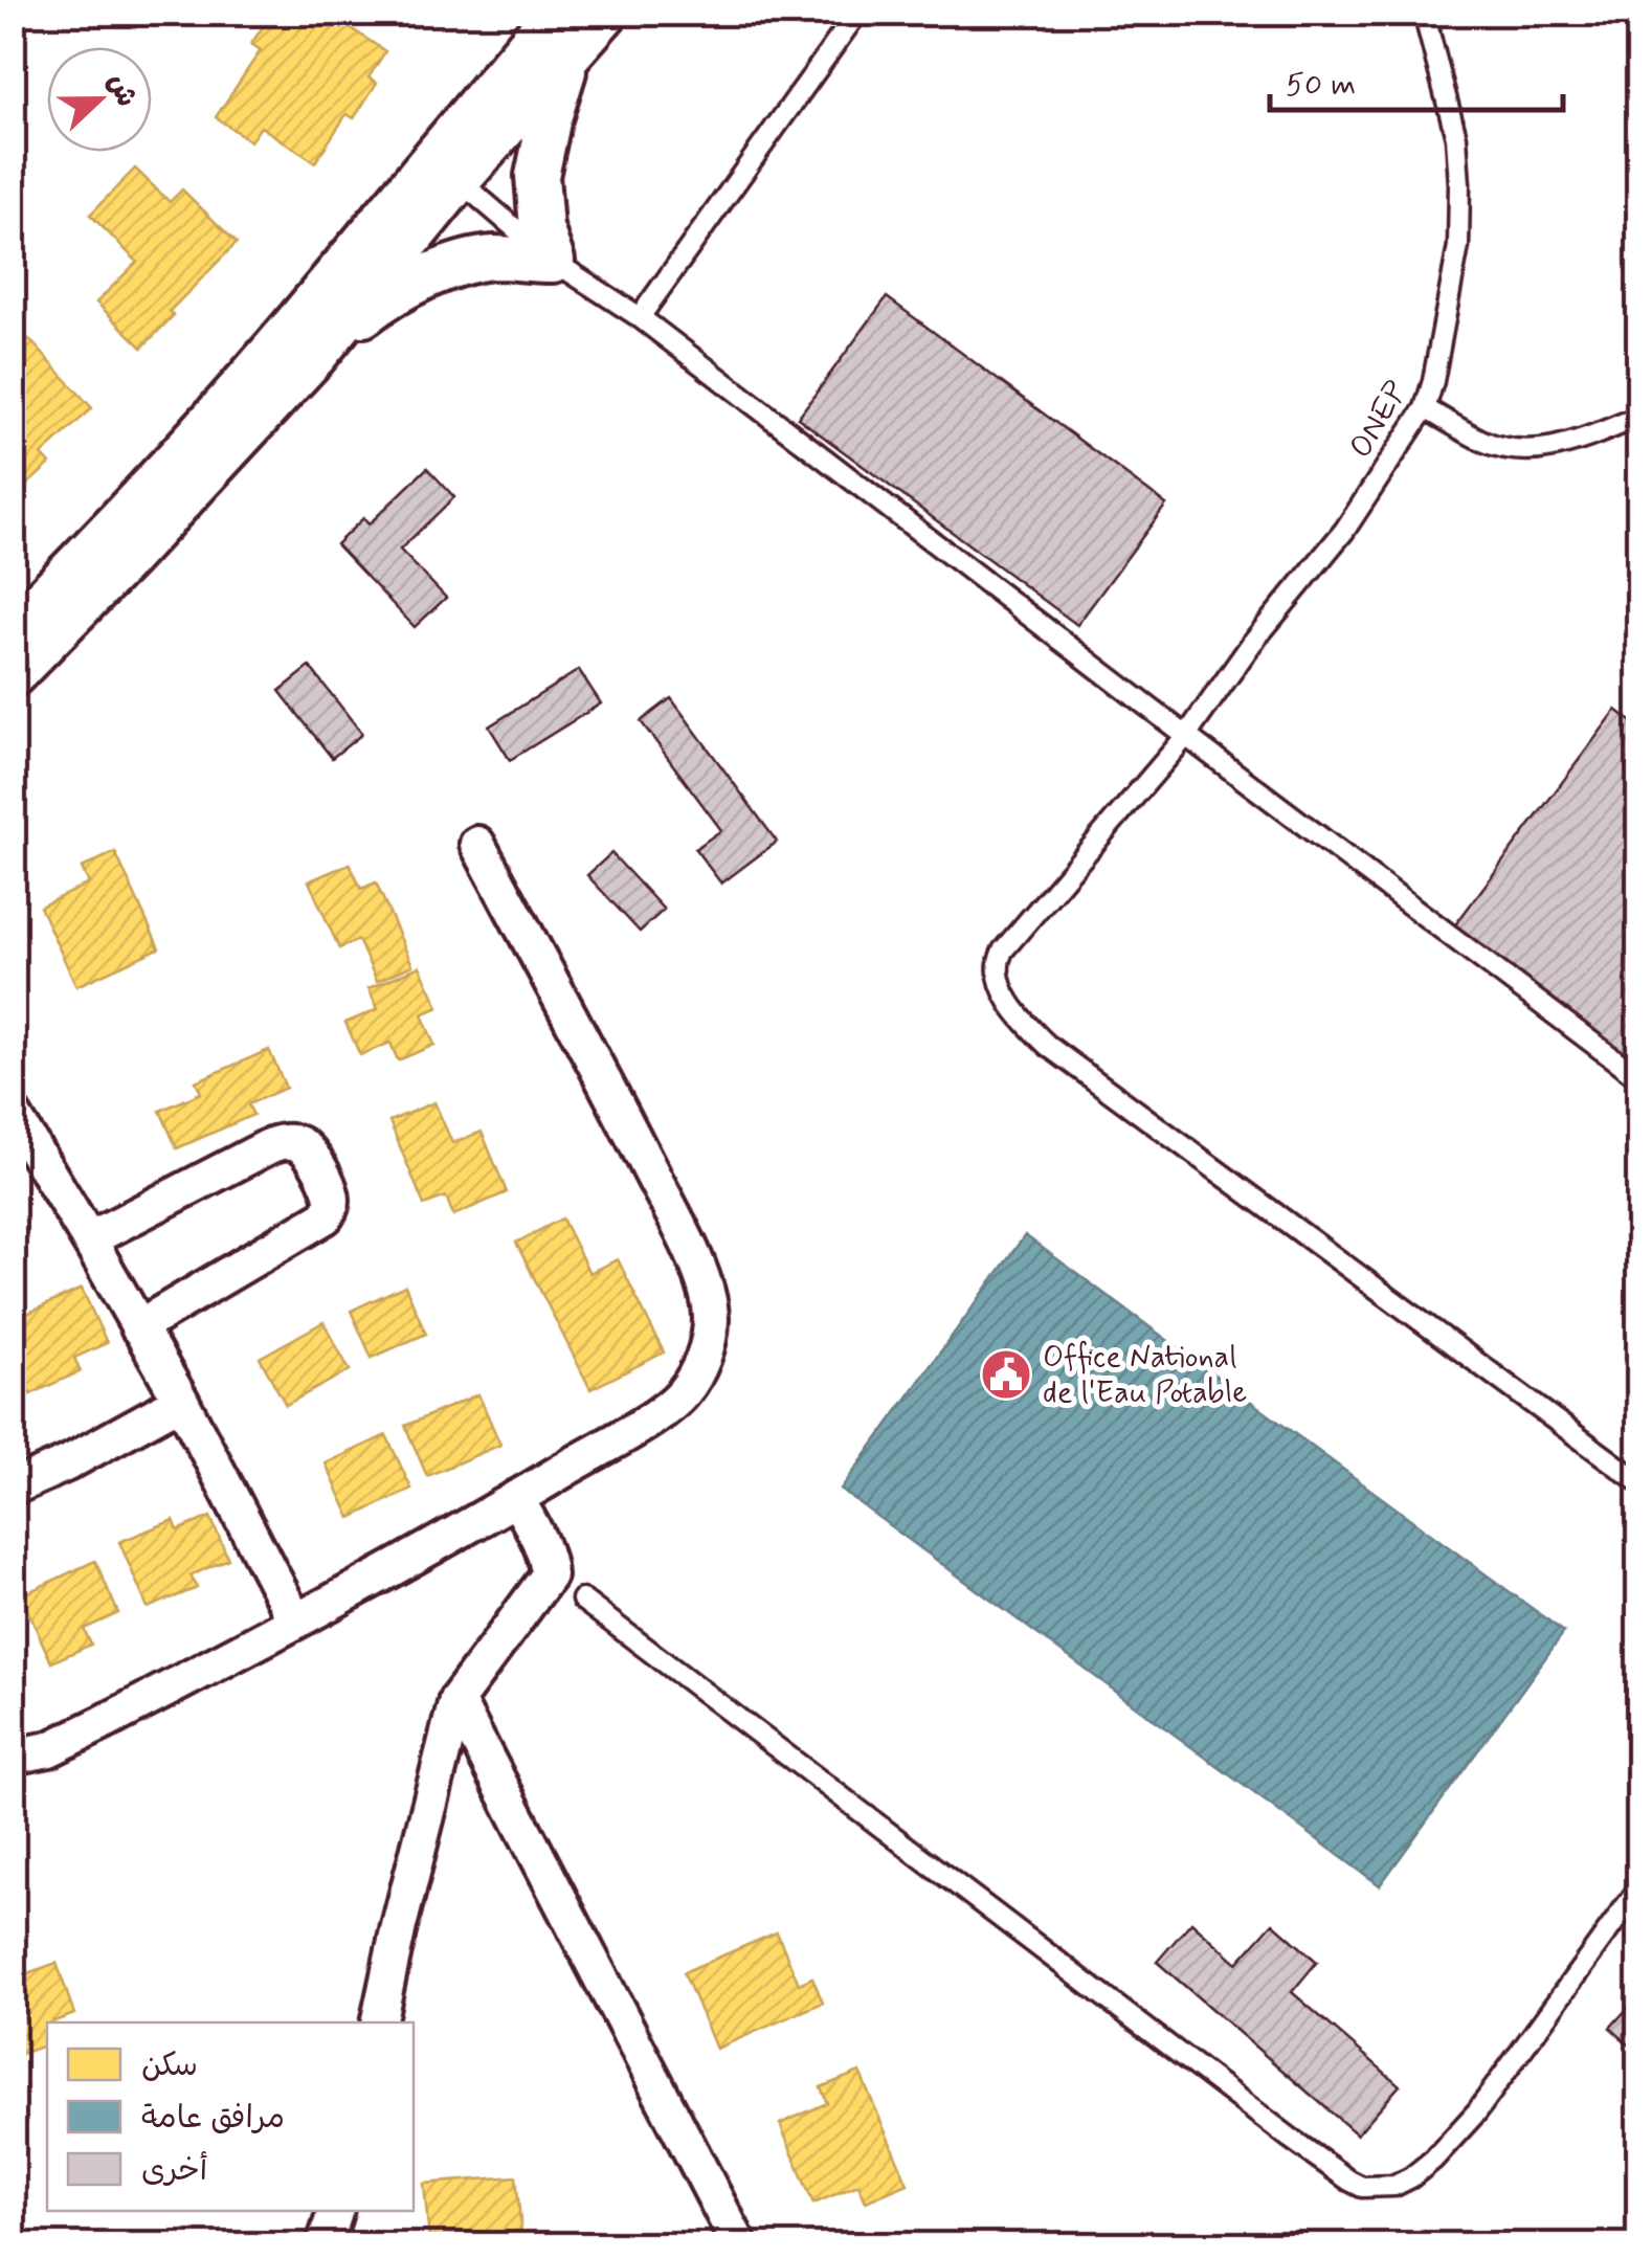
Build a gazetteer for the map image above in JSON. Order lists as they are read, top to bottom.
{
  "streets": {
    "lane": ["ONEP"]
  },
  "places": {
    "public building": ["Office National de l'Eau Potable"]
  },
  "legend": ["سكن", "مرافق عامة", "أخرى"],
  "scale_bar": "50 m",
  "north": "right"
}
